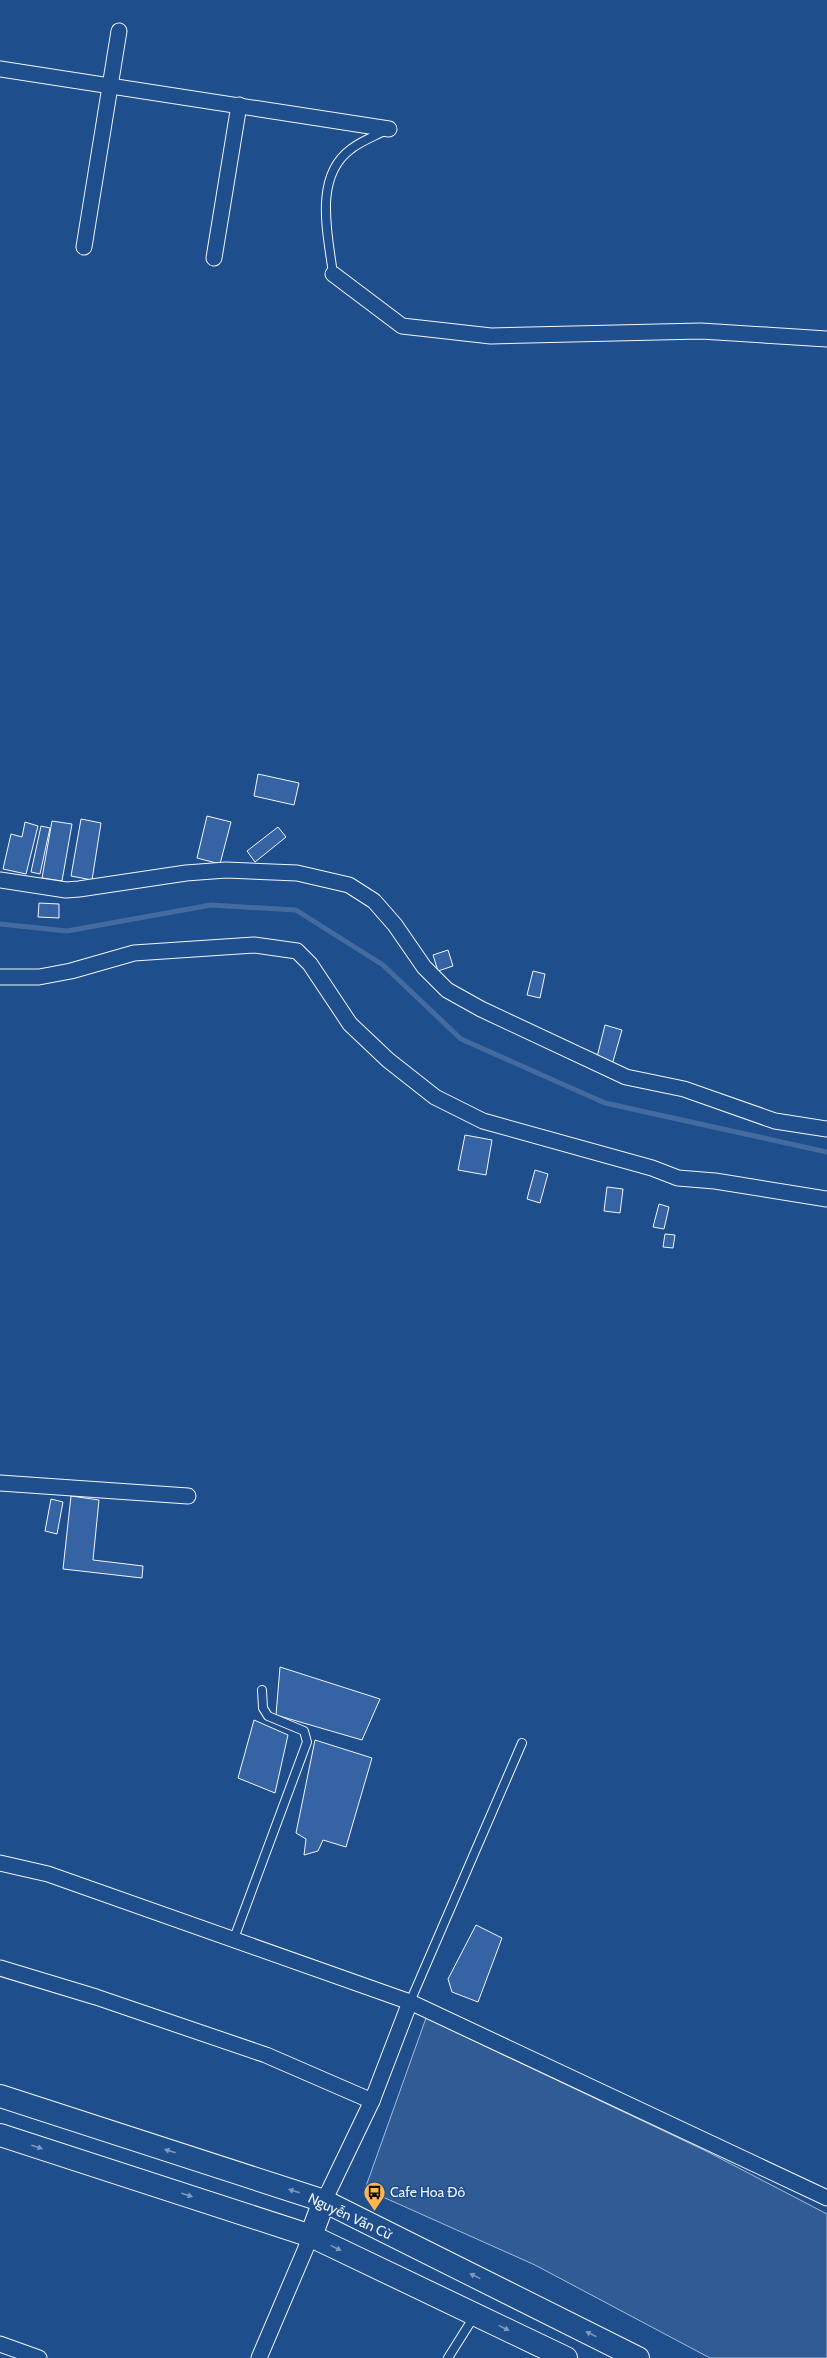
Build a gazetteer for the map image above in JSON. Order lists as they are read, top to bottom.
{
  "streets": {
    "main road": ["Nguyễn Văn Cừ"]
  },
  "places": {
    "bus stop": ["Cafe Hoa Đô"]
  }
}
